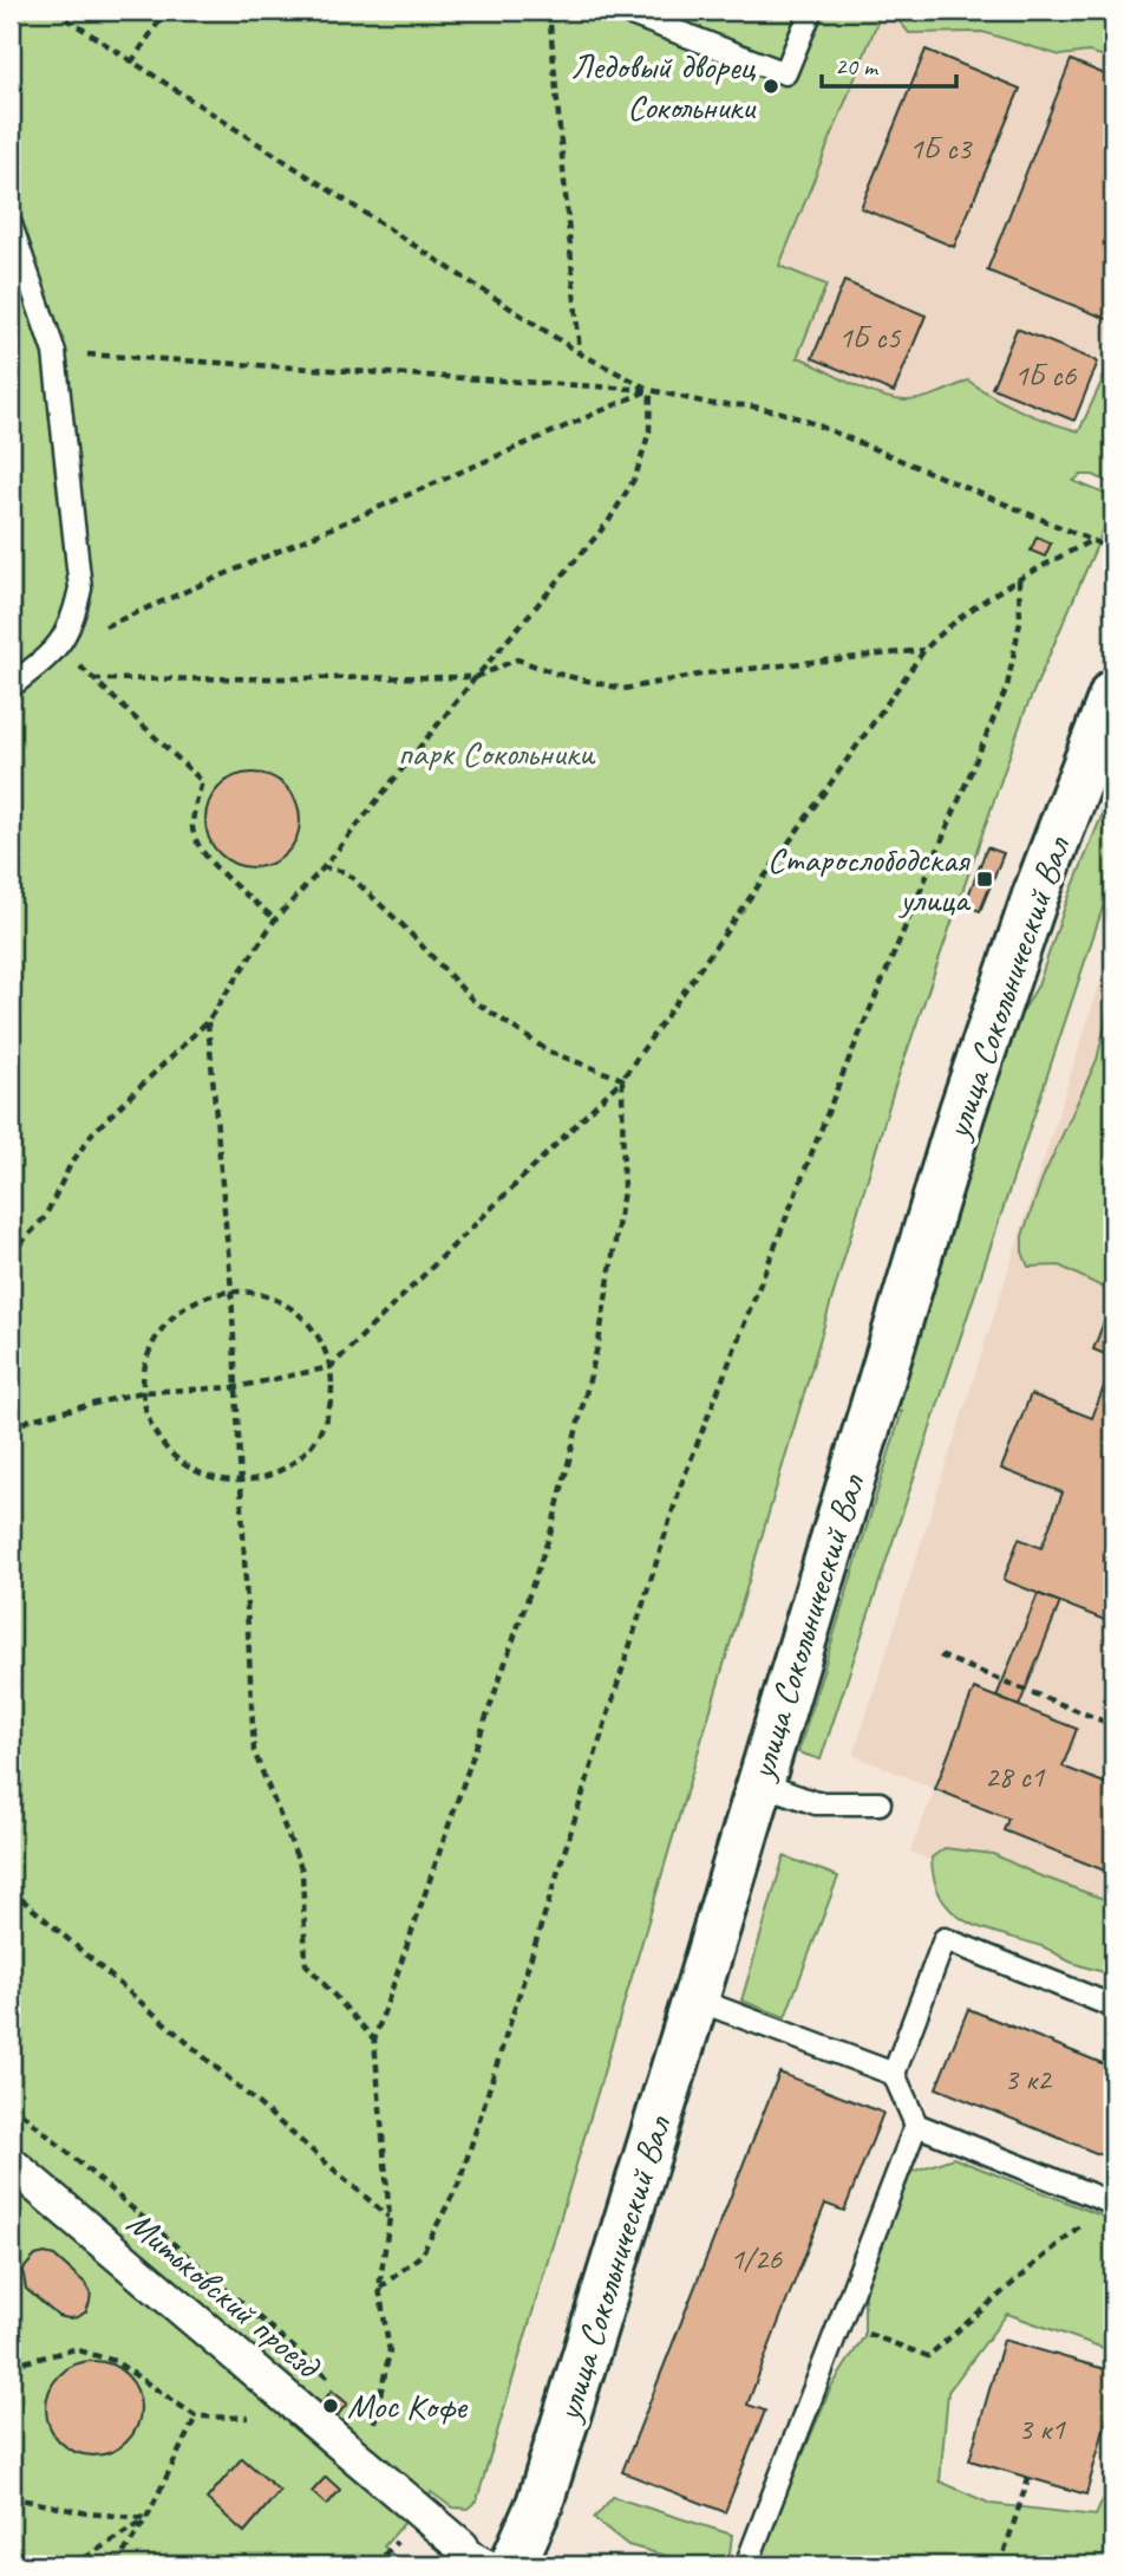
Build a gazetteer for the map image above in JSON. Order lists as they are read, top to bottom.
{
  "streets": {
    "main road": ["улица Сокольнический Вал"],
    "street": ["Митьковский проезд"]
  },
  "parks": ["парк Сокольники"],
  "places": {
    "other": ["Ледовый дворец Сокольники", "Мос Кофе"],
    "transit": ["Старослободская улица"]
  },
  "house_numbers": [
    "1Б с3",
    "1Б с5",
    "1Б с6",
    "28 с1",
    "3 к2",
    "1/26",
    "3 к1"
  ],
  "scale_bar": "20 m"
}
